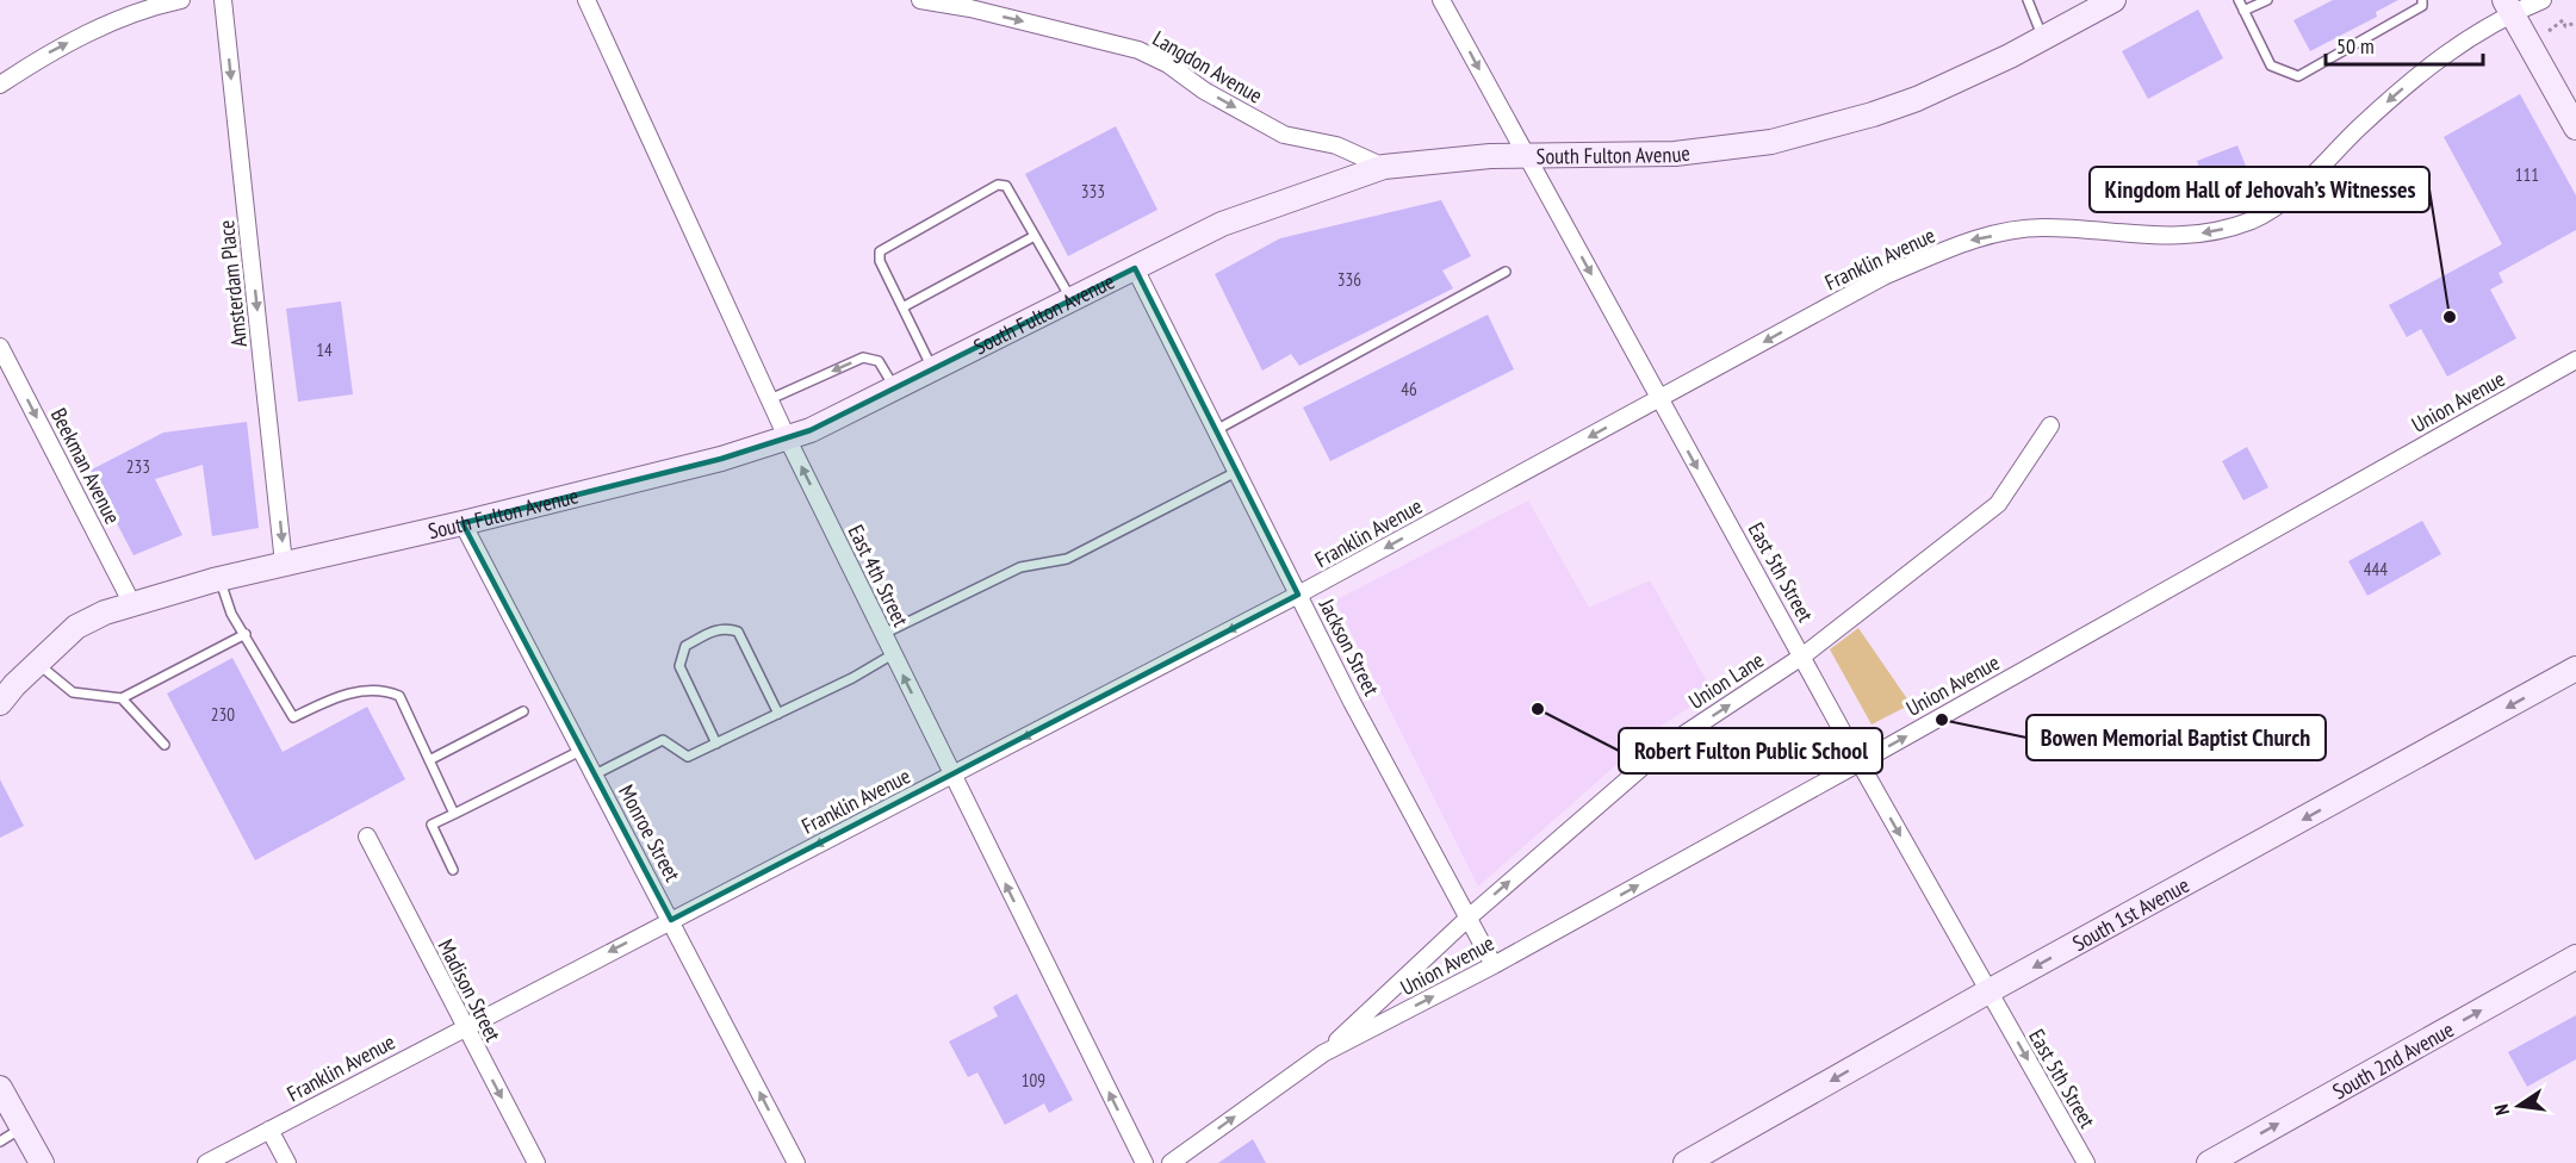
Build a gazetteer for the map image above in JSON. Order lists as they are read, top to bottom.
{
  "streets": {
    "main road": ["South Fulton Avenue", "South 1st Avenue", "South 2nd Avenue"],
    "street": [
      "Langdon Avenue",
      "Franklin Avenue",
      "Amsterdam Place",
      "Union Avenue",
      "Beekman Avenue",
      "East 5th Street",
      "East 4th Street",
      "Jackson Street",
      "Union Lane",
      "Monroe Street",
      "Madison Street"
    ]
  },
  "crossings": [
    ["Langdon Avenue", "South Fulton Avenue"],
    ["South Fulton Avenue", "Amsterdam Place"],
    ["South Fulton Avenue", "Beekman Avenue"],
    ["South Fulton Avenue", "East 5th Street"],
    ["South Fulton Avenue", "East 4th Street"],
    ["South Fulton Avenue", "Jackson Street"],
    ["South Fulton Avenue", "Monroe Street"],
    ["Franklin Avenue", "East 5th Street"],
    ["Franklin Avenue", "East 4th Street"],
    ["Franklin Avenue", "Jackson Street"],
    ["Franklin Avenue", "Monroe Street"],
    ["Franklin Avenue", "Madison Street"],
    ["Union Avenue", "East 5th Street"],
    ["Union Avenue", "Jackson Street"],
    ["Union Avenue", "Union Lane"],
    ["East 5th Street", "Union Lane"],
    ["East 5th Street", "South 1st Avenue"],
    ["Jackson Street", "Union Lane"]
  ],
  "one_way": [
    "Langdon Avenue",
    "Franklin Avenue",
    "Amsterdam Place",
    "Union Avenue",
    "Beekman Avenue",
    "East 5th Street",
    "East 4th Street",
    "Union Lane",
    "Monroe Street",
    "South 1st Avenue",
    "Madison Street",
    "South 2nd Avenue"
  ],
  "places": ["Kingdom Hall of Jehovah’s Witnesses", "Robert Fulton Public School", "Bowen Memorial Baptist Church"],
  "house_numbers": [
    "111",
    "333",
    "336",
    "14",
    "46",
    "233",
    "444",
    "230",
    "109"
  ],
  "scale_bar": "50 m",
  "north": "left"
}
